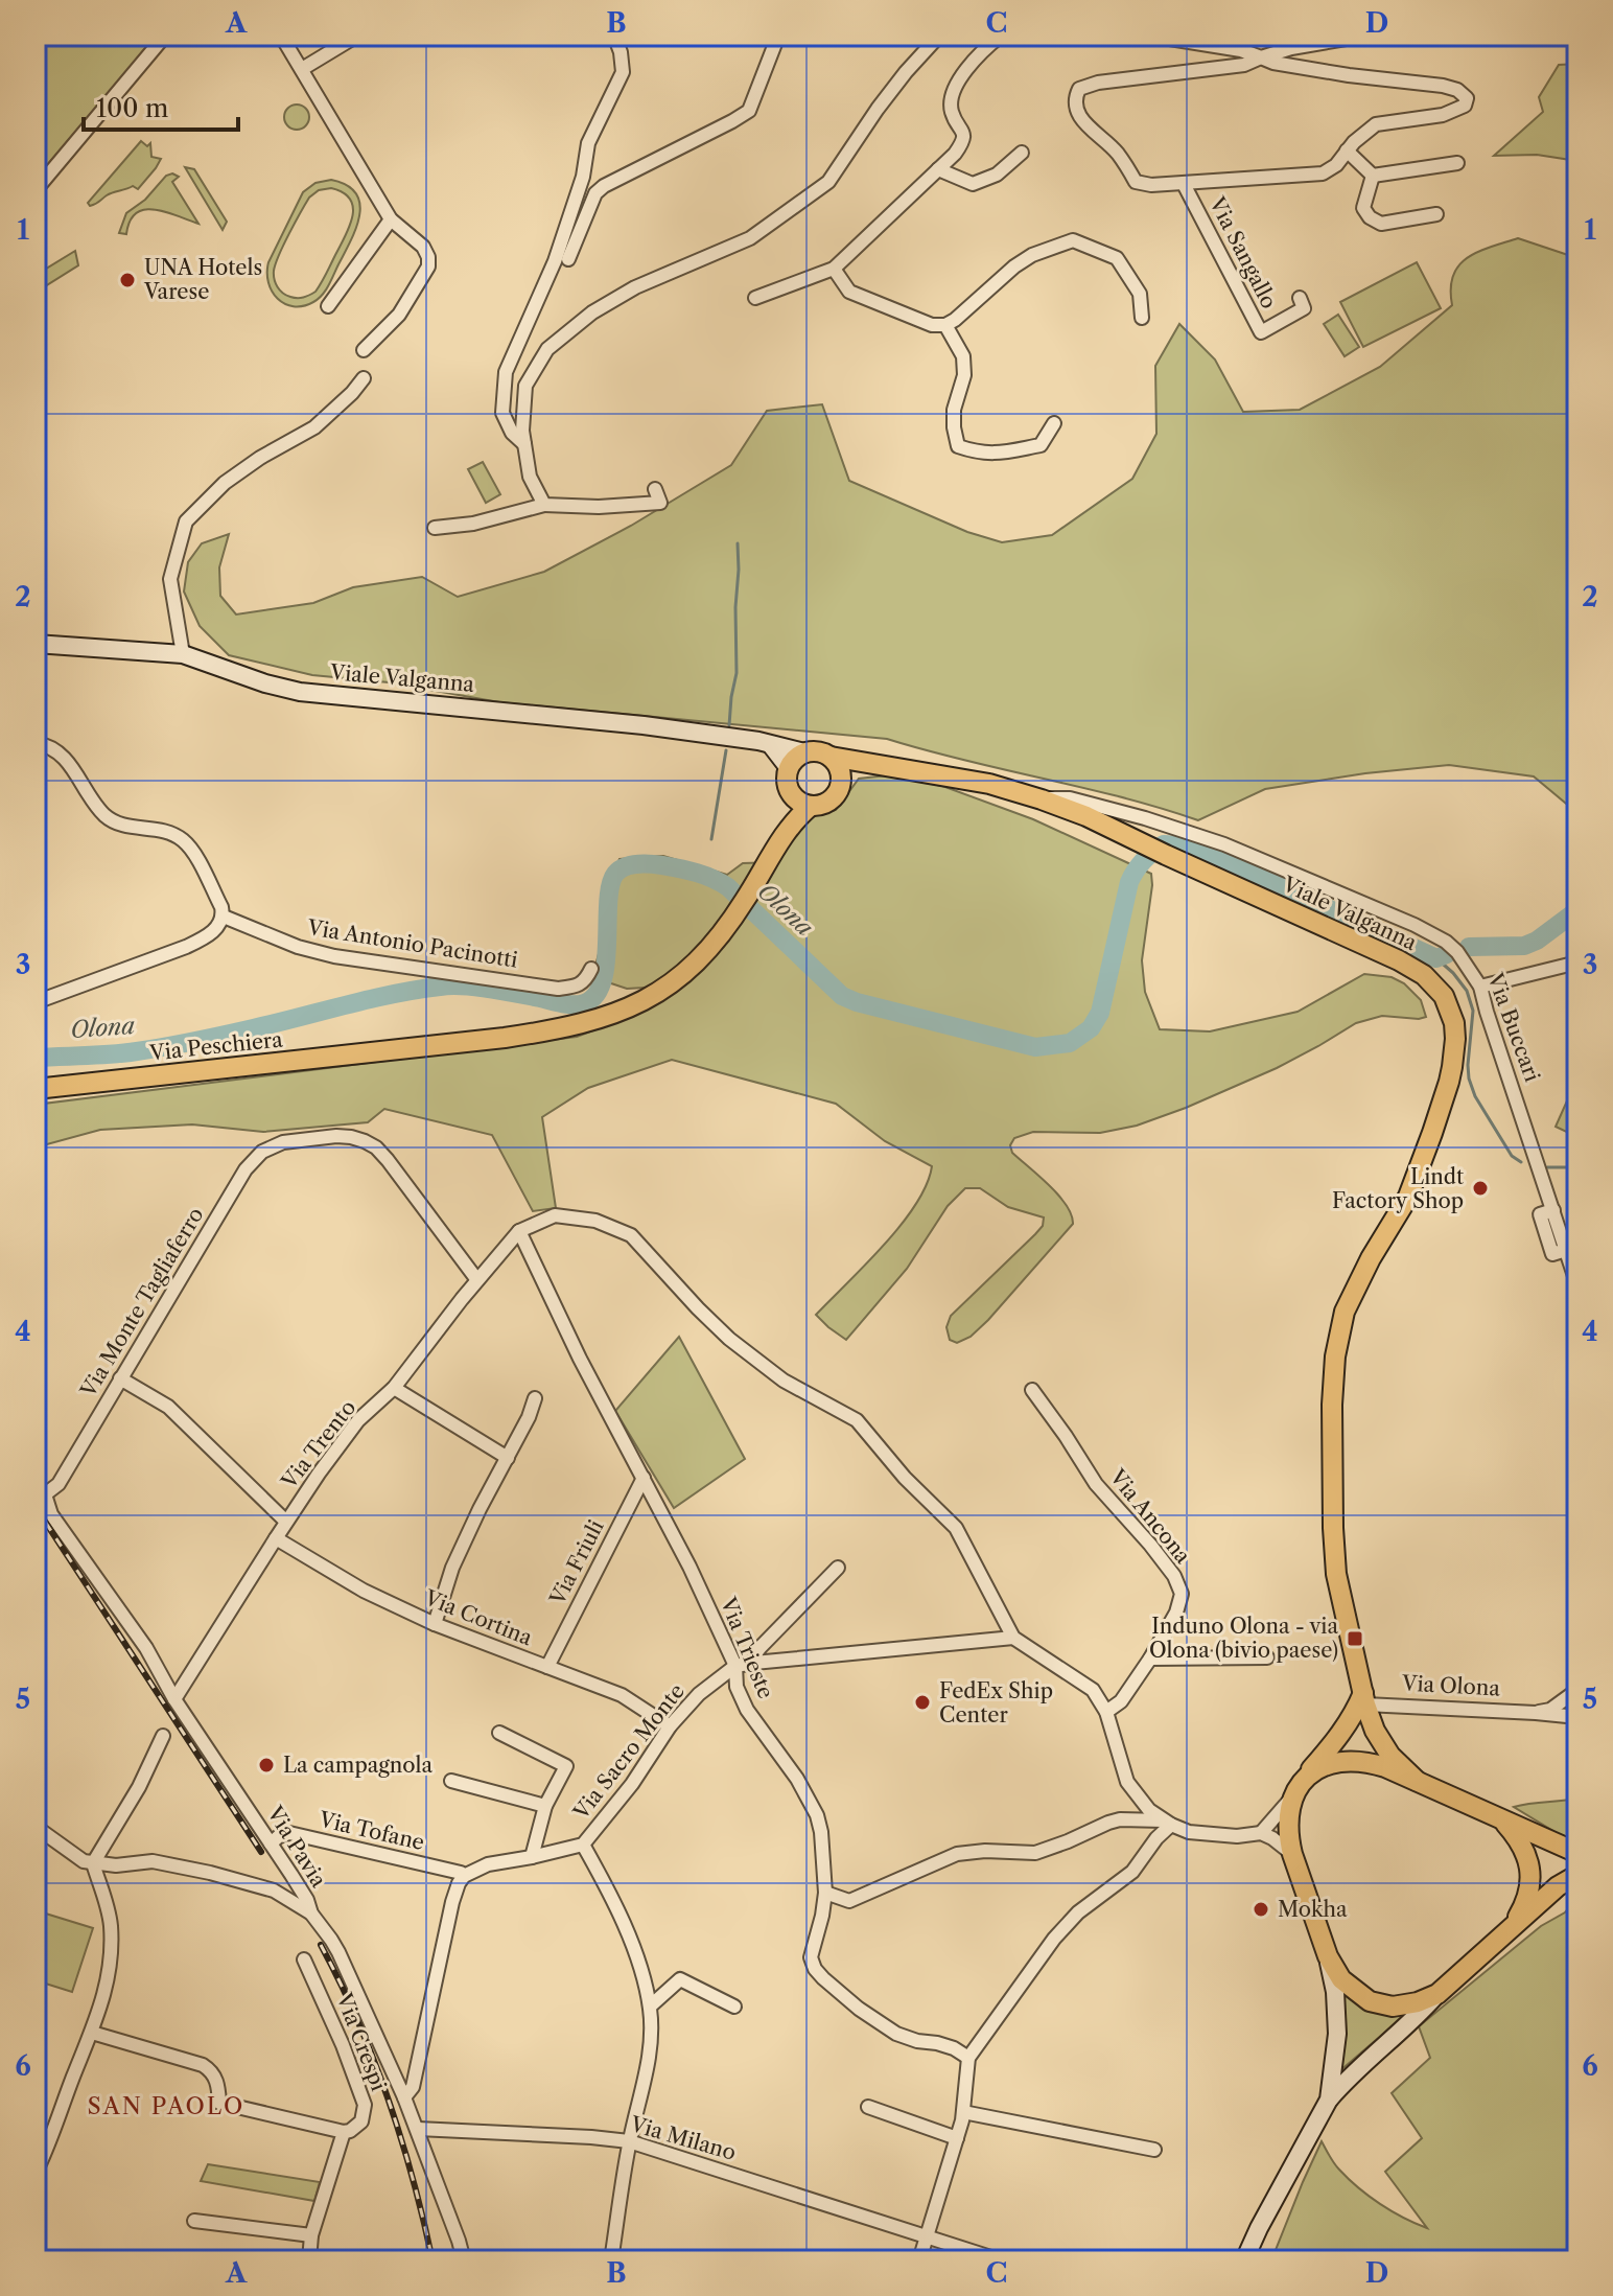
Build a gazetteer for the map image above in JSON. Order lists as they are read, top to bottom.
{
  "streets": {
    "main road": ["Viale Valganna", "Via Peschiera"],
    "street": [
      "Via Sangallo",
      "Via Antonio Pacinotti",
      "Via Buccari",
      "Via Monte Tagliaferro",
      "Via Trento",
      "Via Ancona",
      "Via Friuli",
      "Via Cortina",
      "Via Trieste",
      "Via Olona",
      "Via Sacro Monte",
      "Via Tofane",
      "Via Pavia",
      "Via Crespi",
      "Via Milano"
    ]
  },
  "crossings": [
    ["Viale Valganna", "Via Buccari"],
    ["Viale Valganna", "Via Peschiera"],
    ["Viale Valganna", "Via Olona"],
    ["Via Monte Tagliaferro", "Via Trento"],
    ["Via Monte Tagliaferro", "Via Pavia"],
    ["Via Trento", "Via Cortina"],
    ["Via Trento", "Via Trieste"],
    ["Via Trento", "Via Pavia"],
    ["Via Friuli", "Via Cortina"],
    ["Via Friuli", "Via Trieste"],
    ["Via Cortina", "Via Sacro Monte"],
    ["Via Trieste", "Via Sacro Monte"],
    ["Via Sacro Monte", "Via Tofane"],
    ["Via Tofane", "Via Pavia"],
    ["Via Pavia", "Via Milano"]
  ],
  "districts": ["SAN PAOLO"],
  "water": ["Olona"],
  "places": {
    "other": [
      "UNA Hotels Varese",
      "Lindt Factory Shop",
      "FedEx Ship Center",
      "La campagnola",
      "Mokha"
    ],
    "transit": ["Induno Olona - via Olona (bivio paese)"]
  },
  "scale_bar": "100 m",
  "grid": {
    "columns": [
      "A",
      "B",
      "C",
      "D"
    ],
    "rows": [
      "1",
      "2",
      "3",
      "4",
      "5",
      "6"
    ]
  }
}
